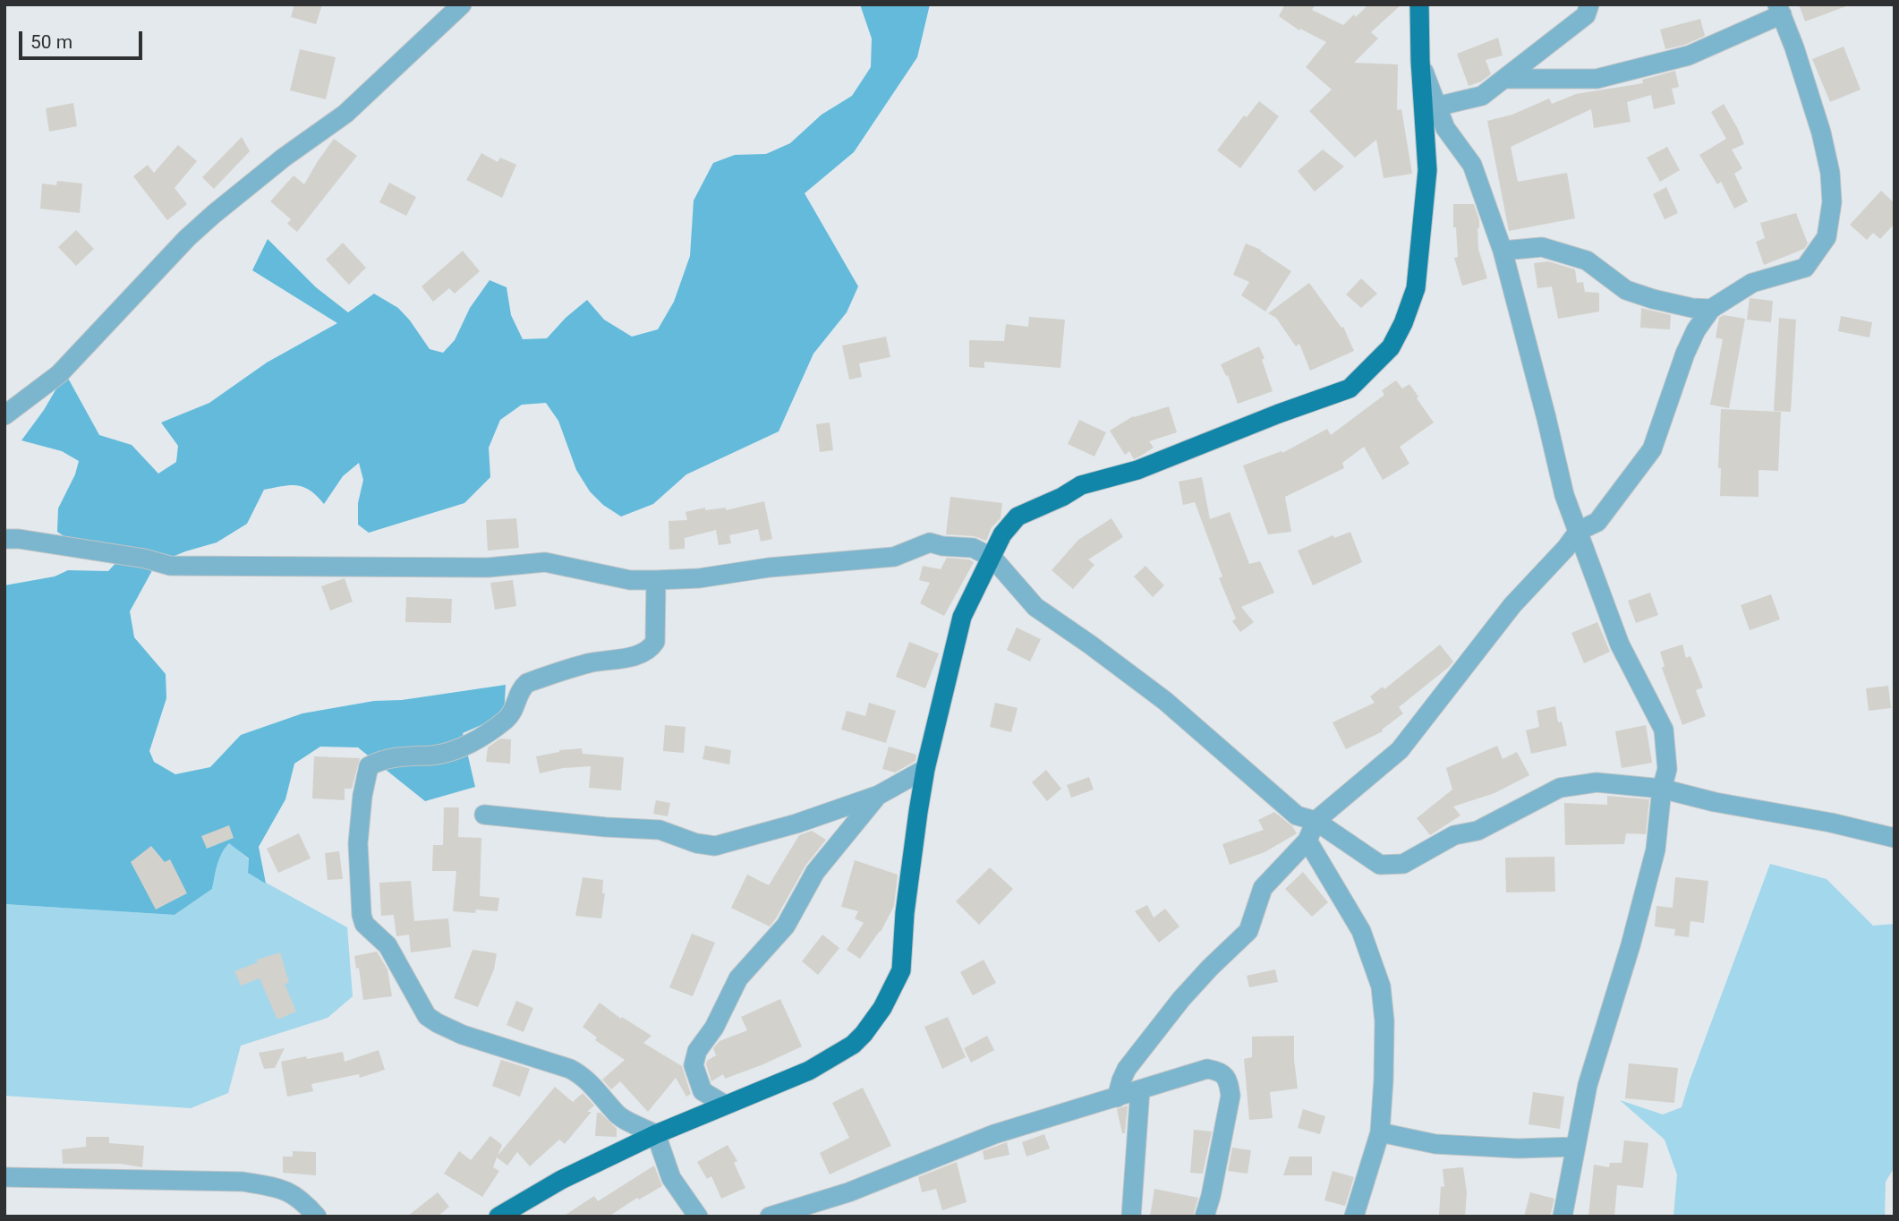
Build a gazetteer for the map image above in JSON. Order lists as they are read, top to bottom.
{
  "scale_bar": "50 m"
}
